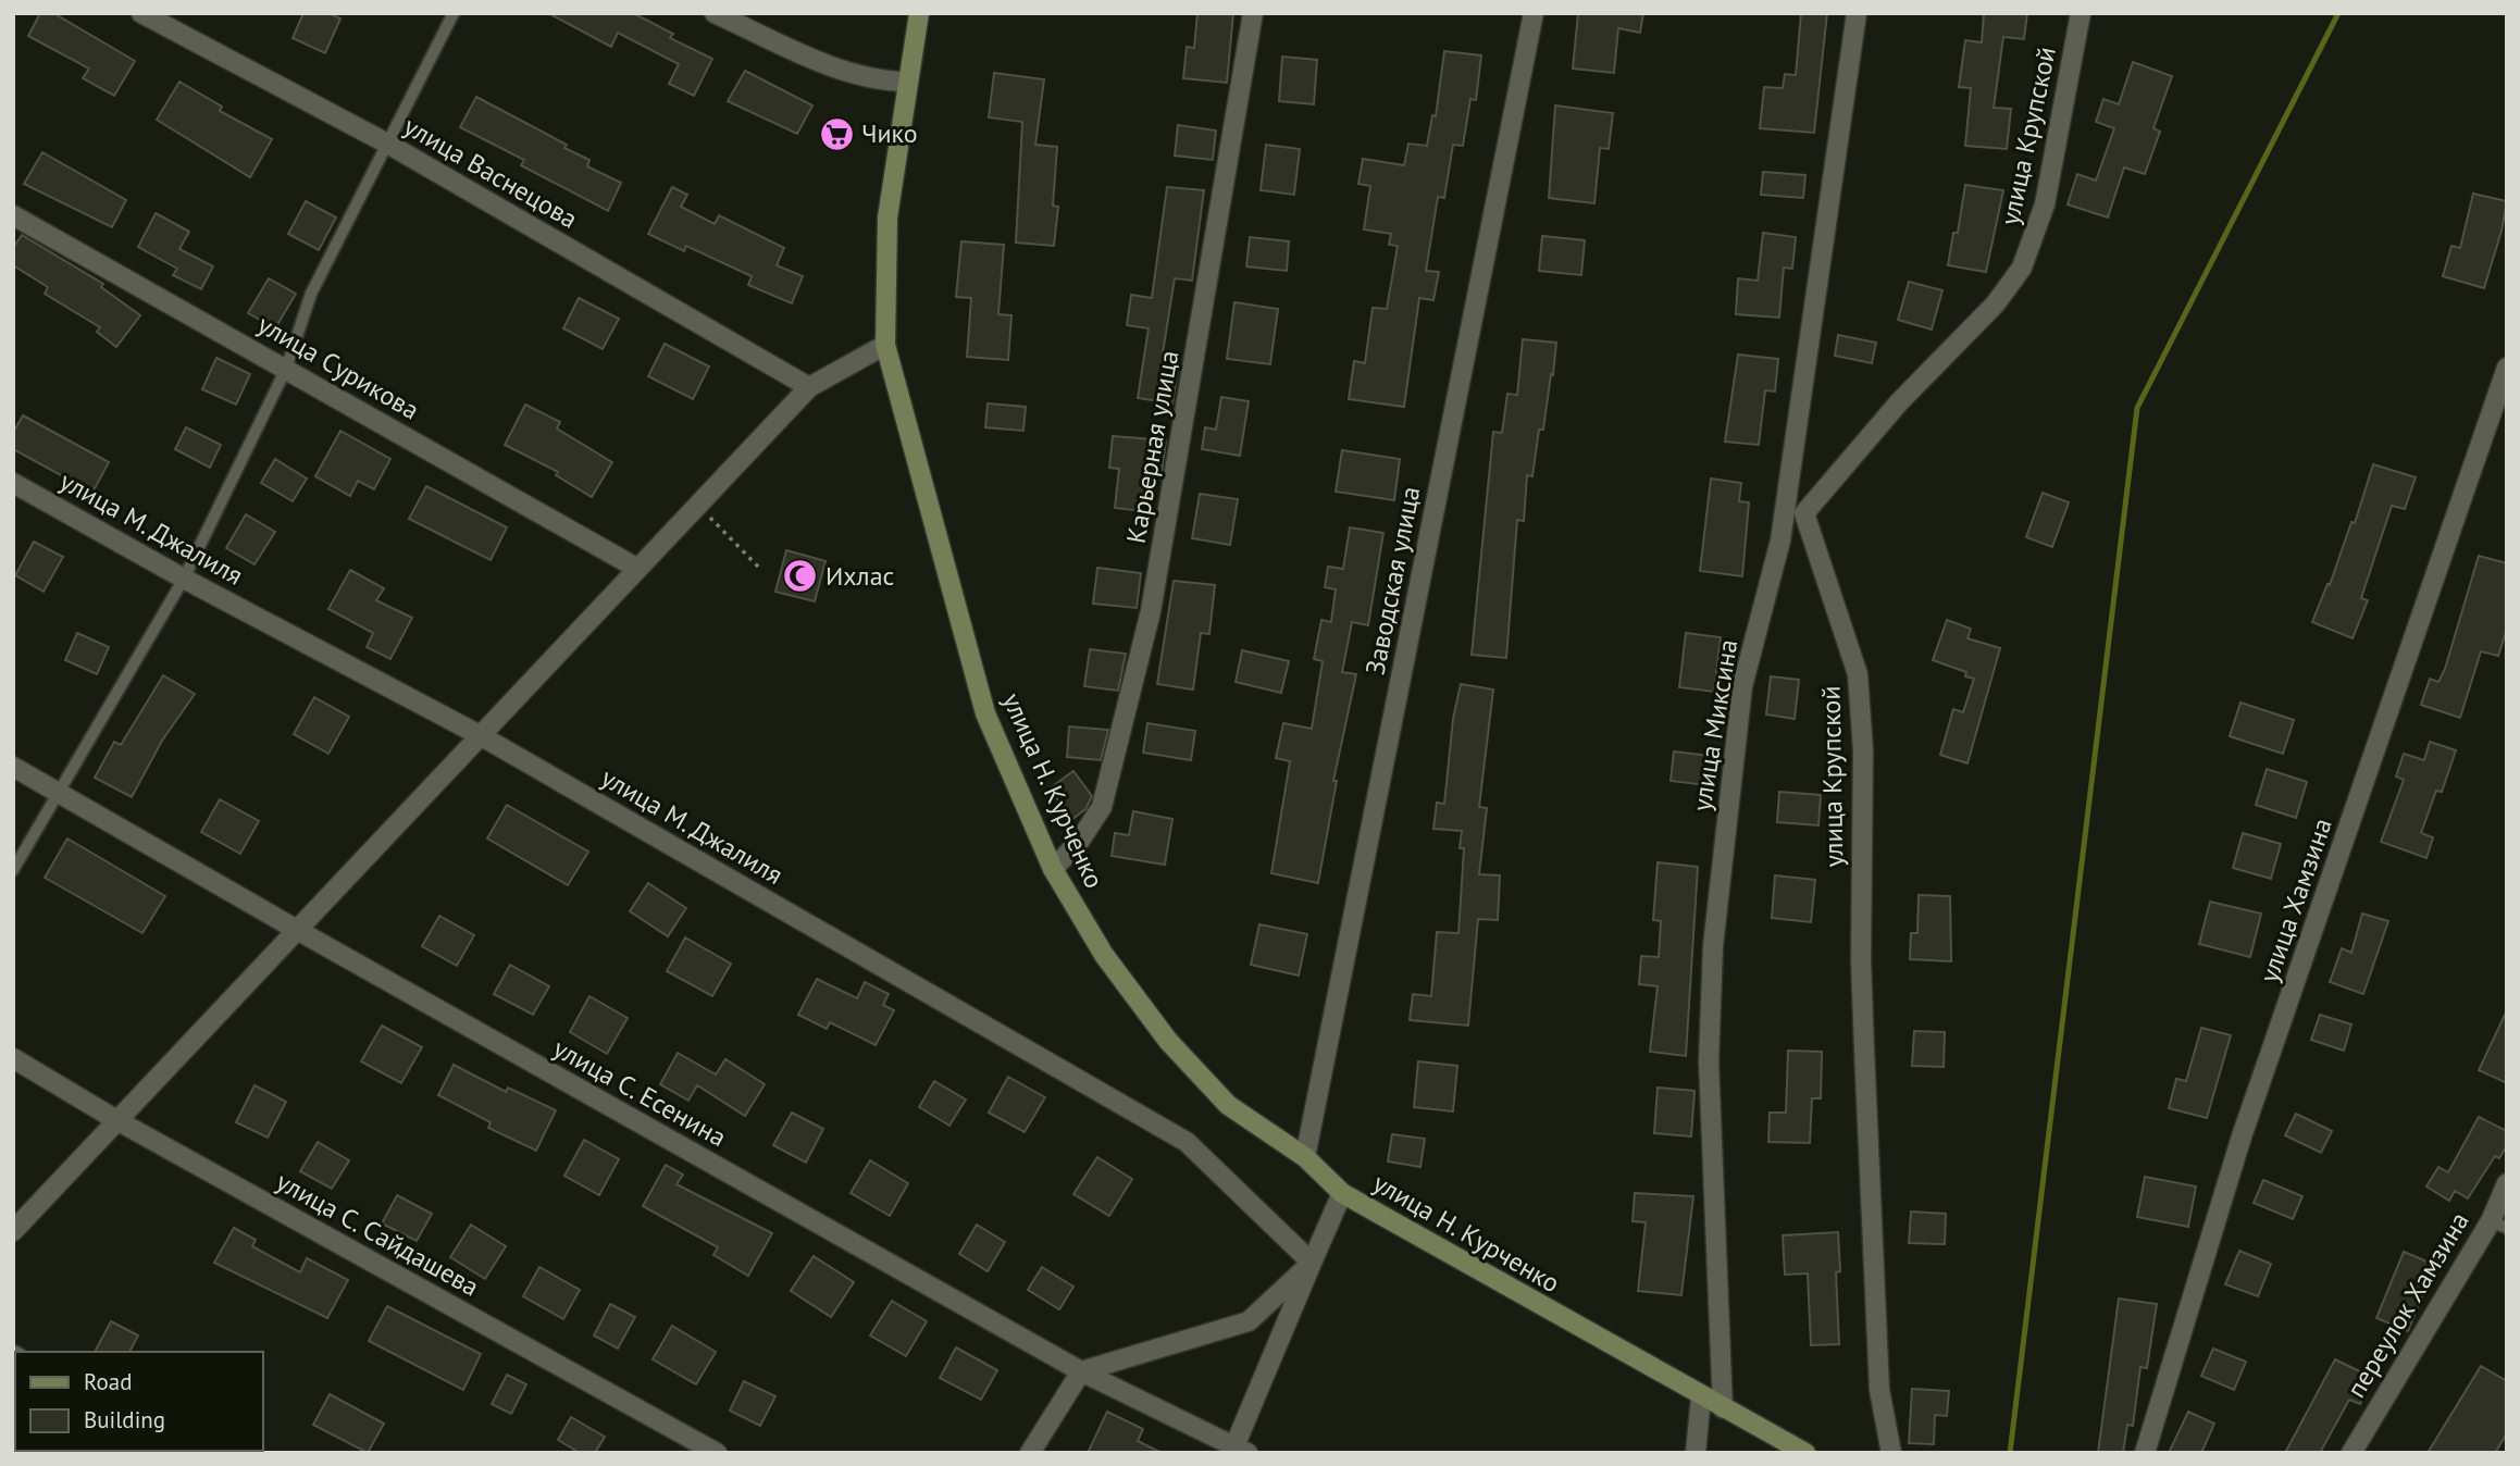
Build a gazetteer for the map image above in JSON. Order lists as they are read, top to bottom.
{
  "streets": {
    "main road": ["улица Н. Курченко"],
    "street": [
      "улица Крупской",
      "улица Васнецова",
      "улица Сурикова",
      "Карьерная улица",
      "улица М. Джалиля",
      "Заводская улица",
      "улица Миксина",
      "улица Хамзина",
      "улица С. Есенина",
      "улица С. Сайдашева",
      "переулок Хамзина"
    ]
  },
  "crossings": [
    ["Карьерная улица", "улица Н. Курченко"],
    ["Заводская улица", "улица Н. Курченко"],
    ["улица Миксина", "улица Н. Курченко"]
  ],
  "places": {
    "supermarket": ["Чико"],
    "mosque": ["Ихлас"]
  },
  "legend": ["Road", "Building"]
}
